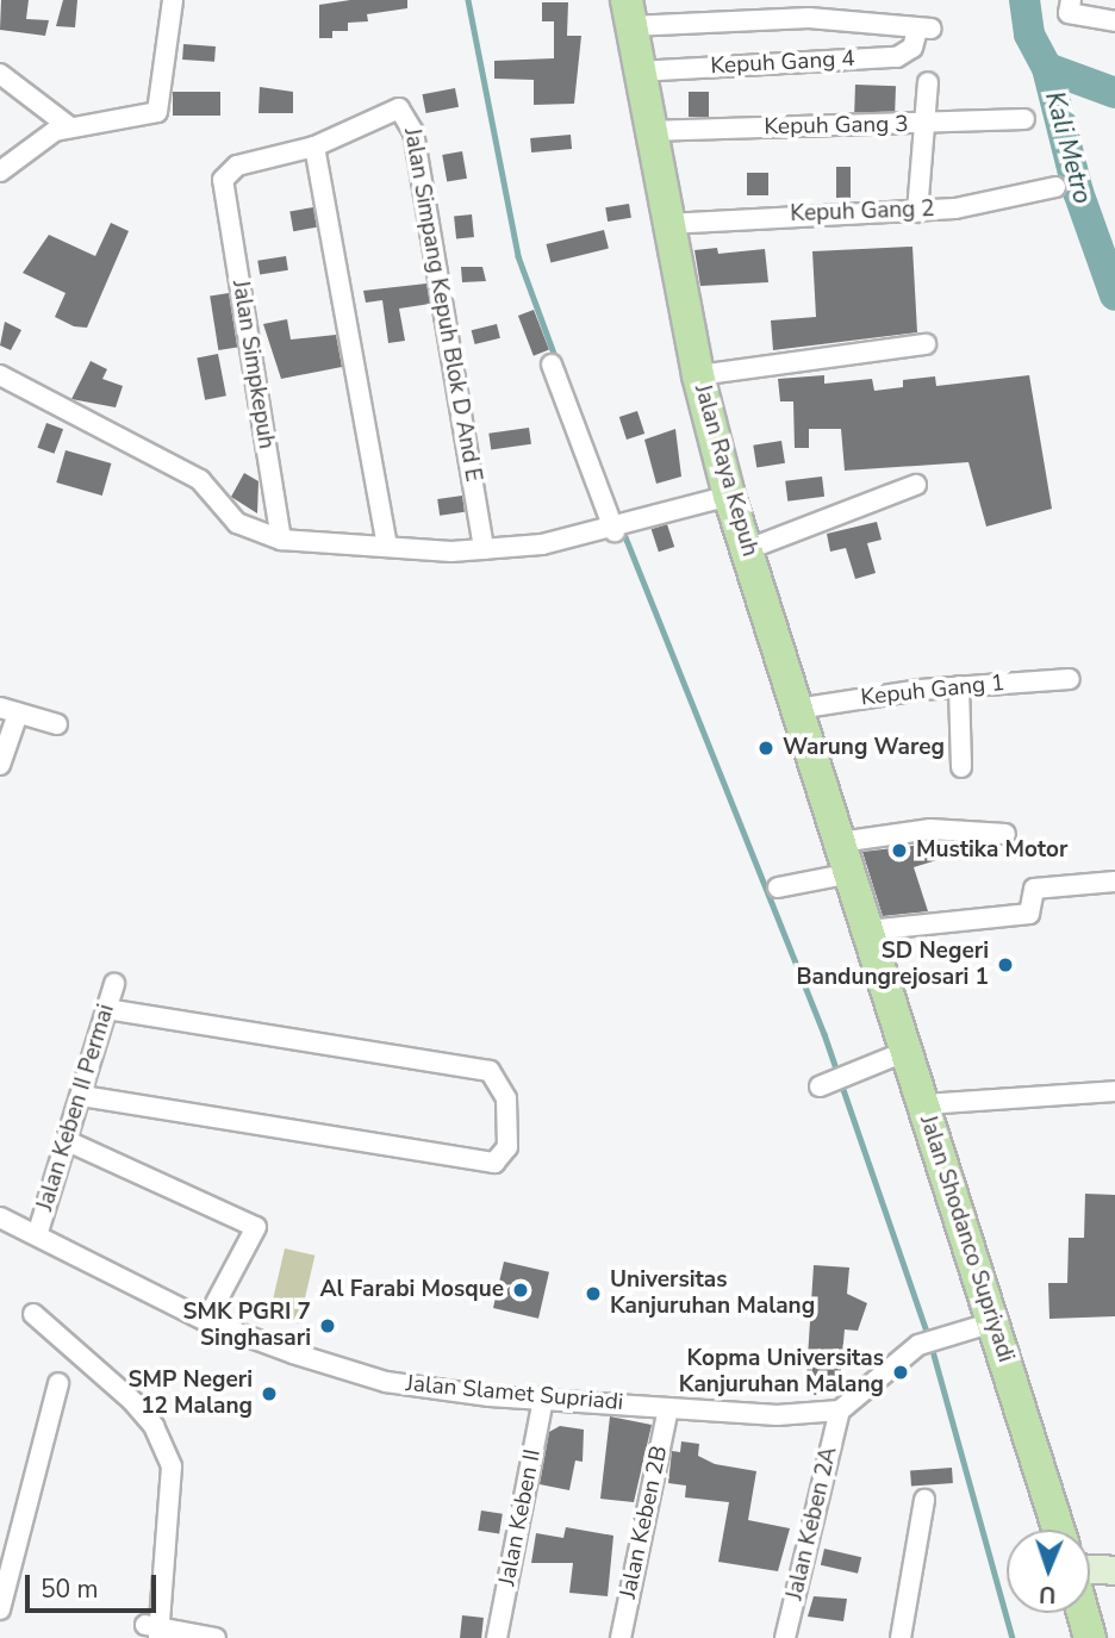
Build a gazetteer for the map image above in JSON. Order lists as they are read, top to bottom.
{
  "streets": {
    "main road": ["Jalan Raya Kepuh", "Jalan Shodanco Supriyadi"],
    "street": [
      "Kepuh Gang 4",
      "Kepuh Gang 3",
      "Kepuh Gang 2",
      "Jalan Simpang Kepuh Blok D And E",
      "Jalan Simpkepuh",
      "Kepuh Gang 1",
      "Jalan Keben II Permai",
      "Jalan Slamet Supriadi",
      "Jalan Keben II",
      "Jalan Keben 2B",
      "Jalan Keben 2A"
    ]
  },
  "crossings": [
    ["Kepuh Gang 4", "Jalan Raya Kepuh"],
    ["Kepuh Gang 3", "Jalan Raya Kepuh"],
    ["Kepuh Gang 2", "Jalan Raya Kepuh"],
    ["Jalan Simpang Kepuh Blok D And E", "Jalan Simpkepuh"],
    ["Jalan Raya Kepuh", "Kepuh Gang 1"],
    ["Jalan Raya Kepuh", "Jalan Shodanco Supriyadi"],
    ["Jalan Keben II Permai", "Jalan Slamet Supriadi"],
    ["Jalan Slamet Supriadi", "Jalan Keben II"],
    ["Jalan Slamet Supriadi", "Jalan Keben 2B"],
    ["Jalan Slamet Supriadi", "Jalan Keben 2A"]
  ],
  "water": ["Kali Metro"],
  "places": [
    "Warung Wareg",
    "Mustika Motor",
    "SD Negeri Bandungrejosari 1",
    "Al Farabi Mosque",
    "Universitas Kanjuruhan Malang",
    "SMK PGRI 7 Singhasari",
    "Kopma Universitas Kanjuruhan Malang",
    "SMP Negeri 12 Malang"
  ],
  "scale_bar": "50 m",
  "north": "bottom"
}
